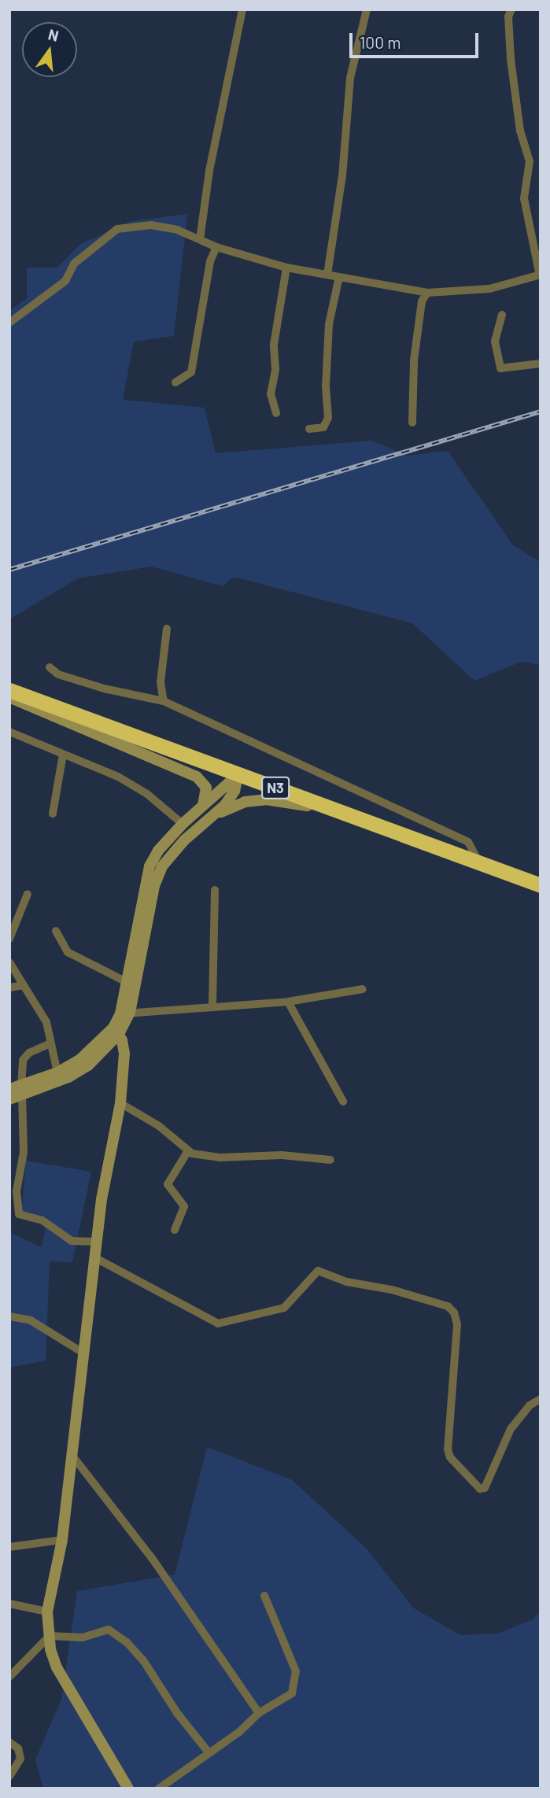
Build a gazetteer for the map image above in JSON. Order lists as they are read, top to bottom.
{
  "streets": {
    "highway": ["N3"]
  },
  "scale_bar": "100 m",
  "north": "top"
}
